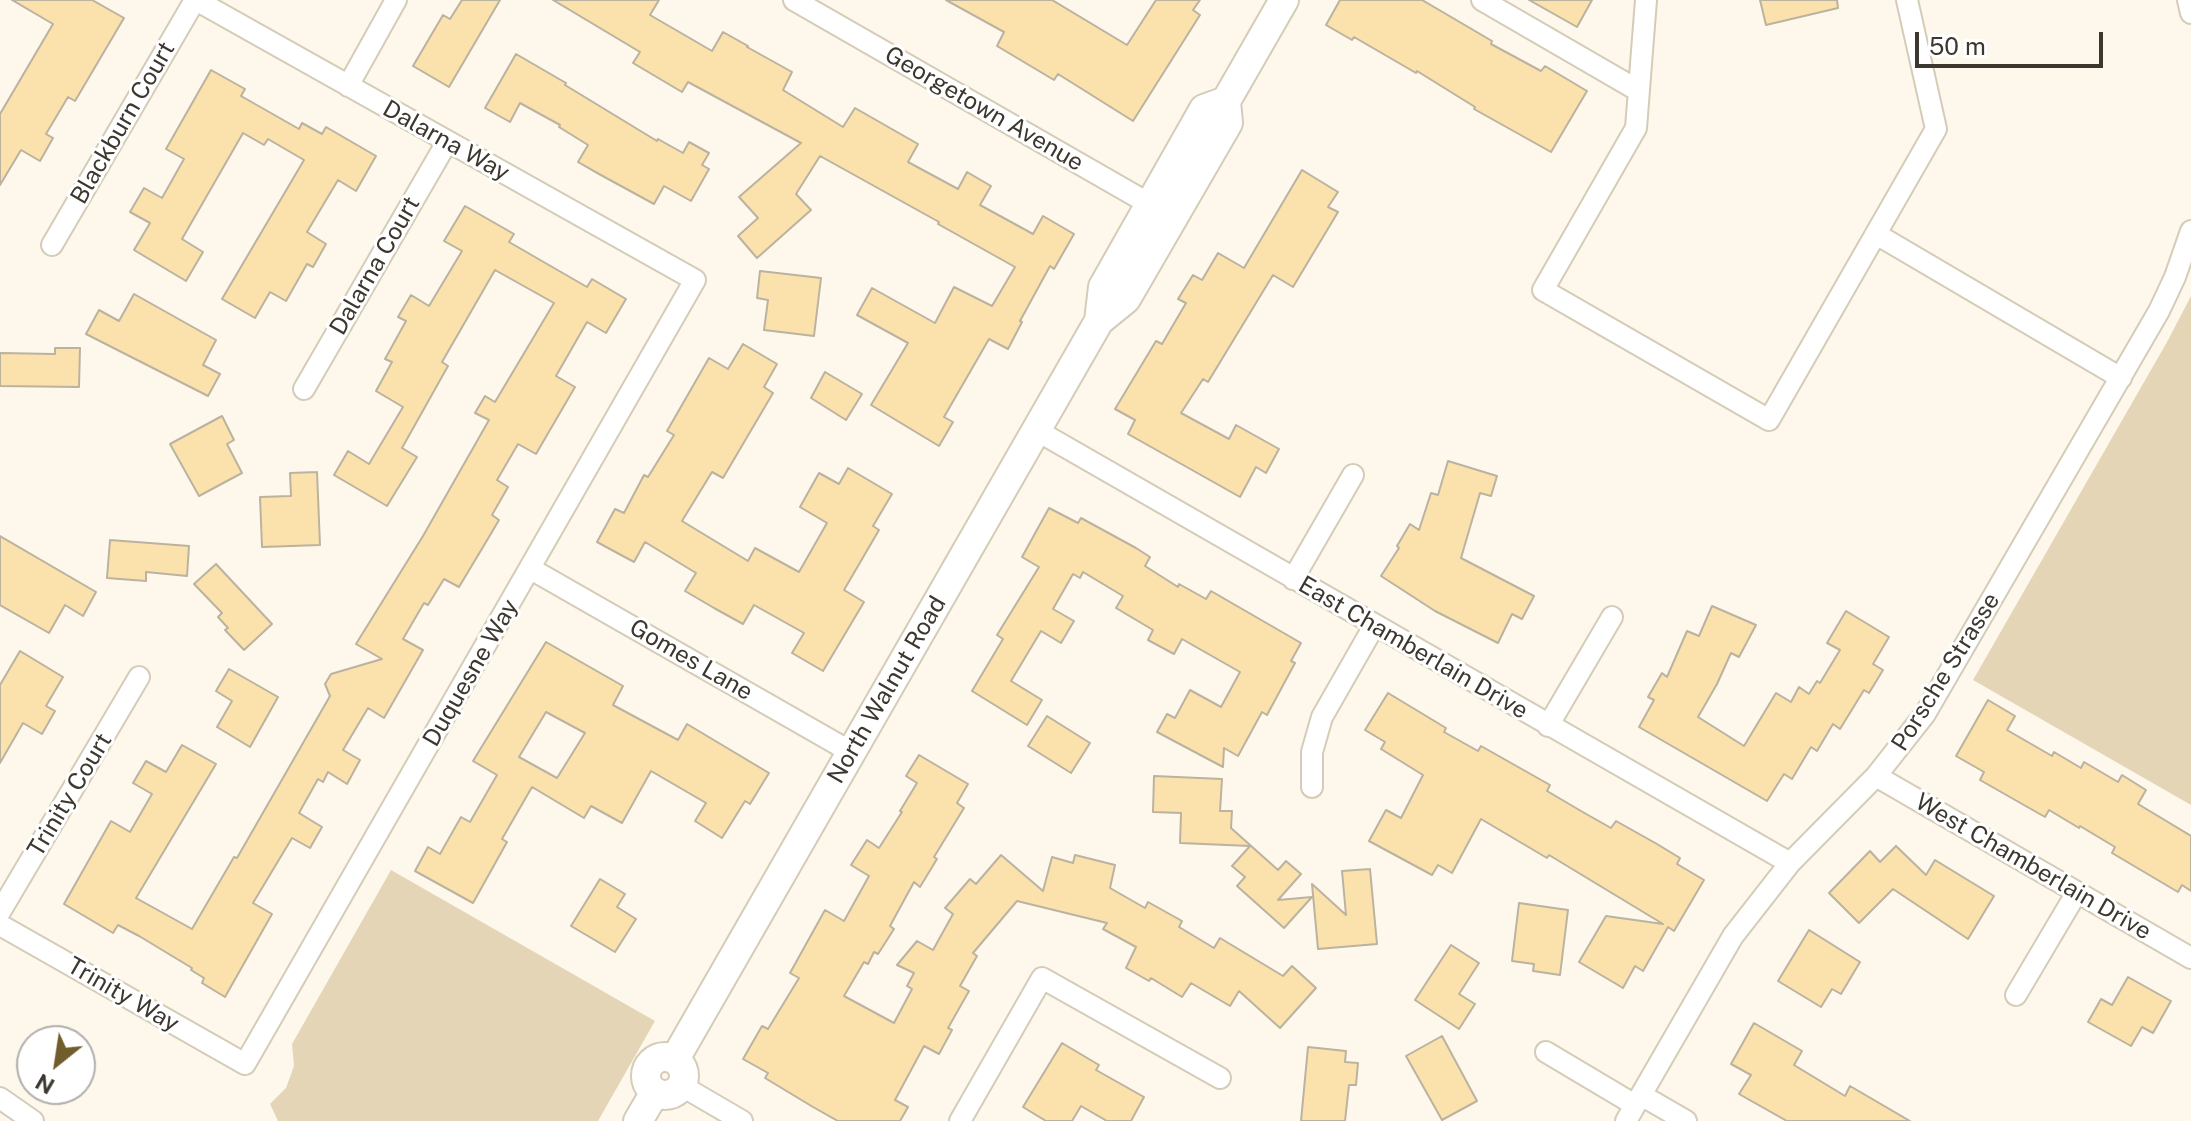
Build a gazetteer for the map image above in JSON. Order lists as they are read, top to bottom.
{
  "streets": {
    "street": [
      "Georgetown Avenue",
      "Blackburn Court",
      "Dalarna Way",
      "Dalarna Court",
      "East Chamberlain Drive",
      "Gomes Lane",
      "Porsche Strasse",
      "Duquesne Way",
      "North Walnut Road",
      "Trinity Court",
      "West Chamberlain Drive",
      "Trinity Way"
    ]
  },
  "crossings": [
    ["Georgetown Avenue", "North Walnut Road"],
    ["Blackburn Court", "Dalarna Way"],
    ["Dalarna Way", "Dalarna Court"],
    ["Dalarna Way", "Duquesne Way"],
    ["East Chamberlain Drive", "Porsche Strasse"],
    ["East Chamberlain Drive", "North Walnut Road"],
    ["Gomes Lane", "Duquesne Way"],
    ["Gomes Lane", "North Walnut Road"],
    ["Porsche Strasse", "West Chamberlain Drive"],
    ["Duquesne Way", "Trinity Way"]
  ],
  "scale_bar": "50 m",
  "north": "bottom left"
}
